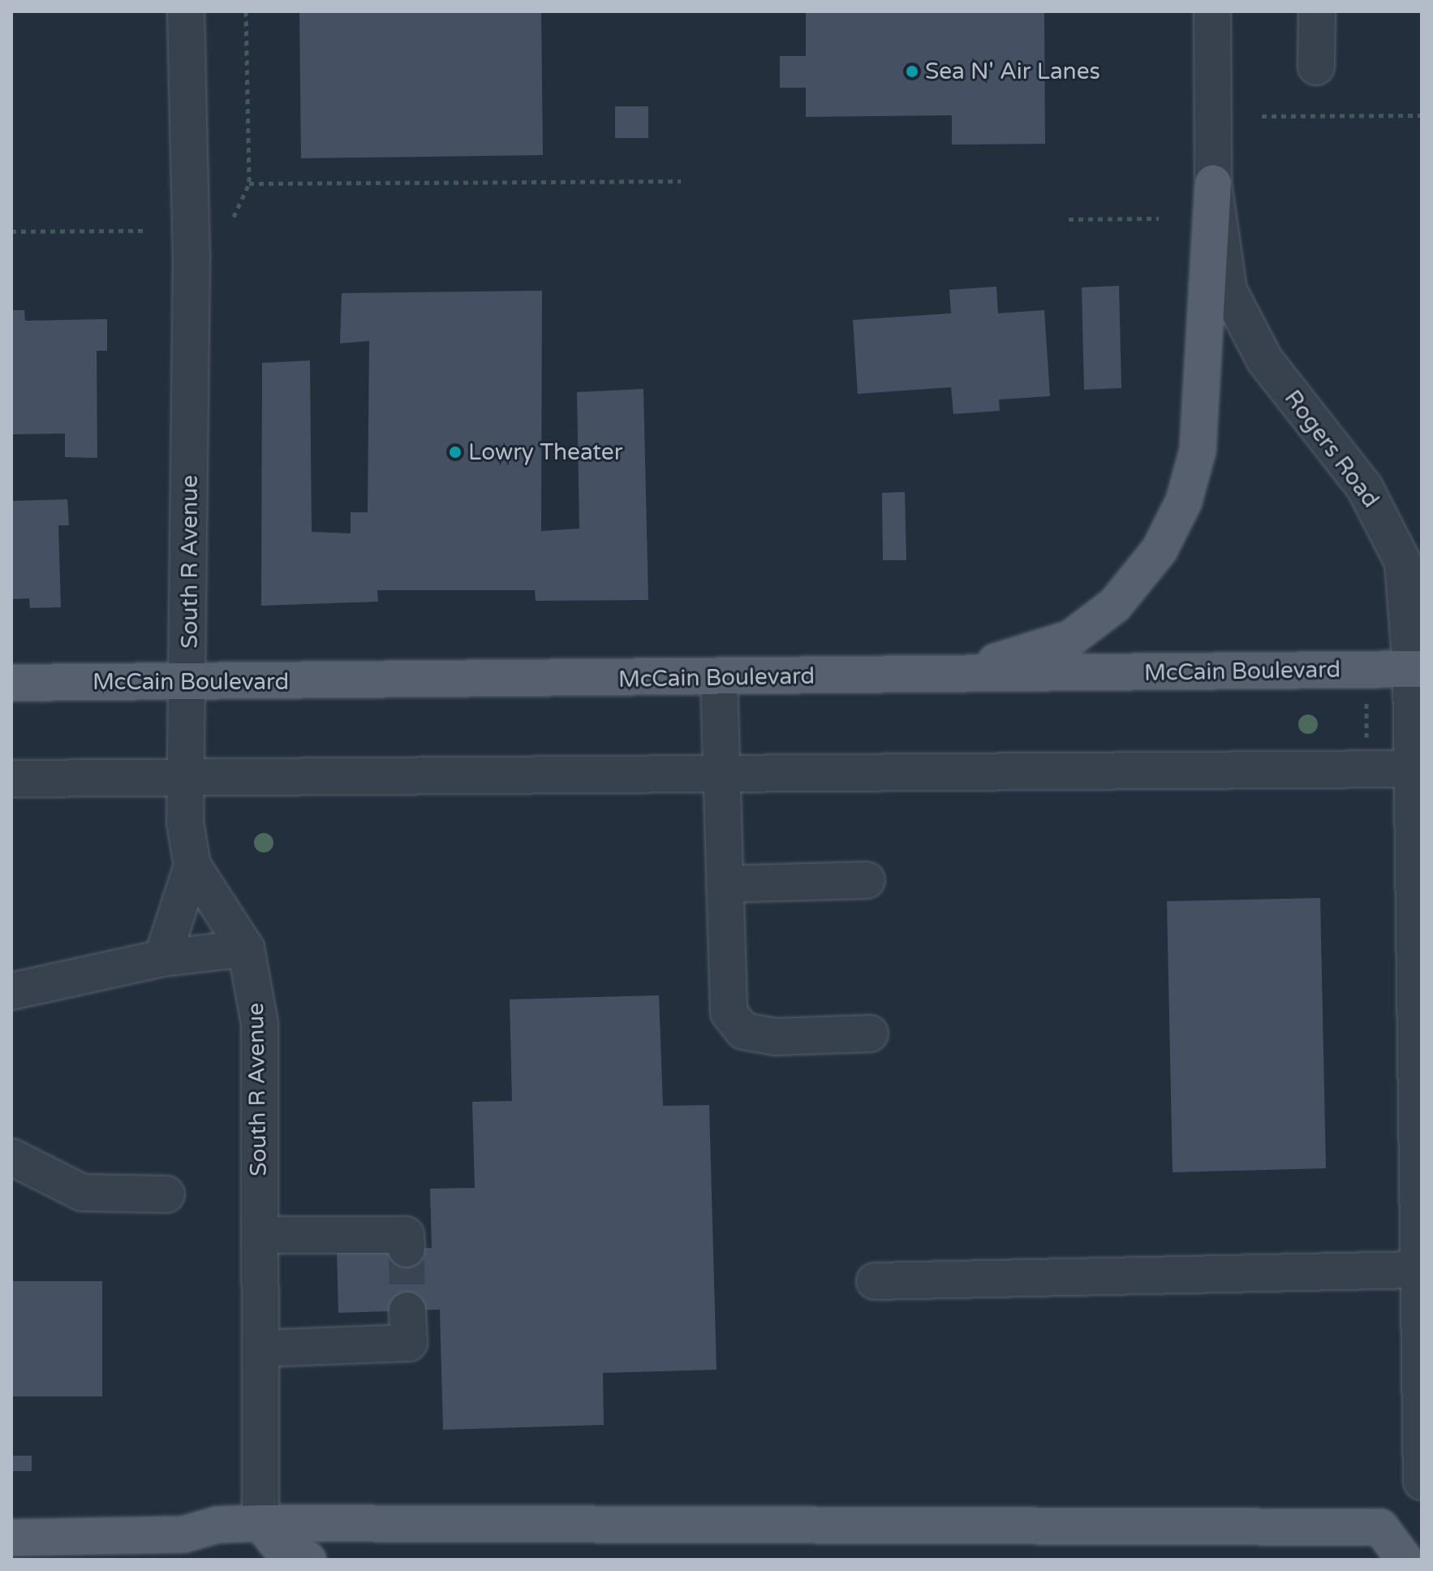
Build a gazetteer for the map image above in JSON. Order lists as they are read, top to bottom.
{
  "streets": {
    "main road": ["McCain Boulevard"],
    "street": ["Rogers Road", "South R Avenue"]
  },
  "crossings": [
    ["Rogers Road", "McCain Boulevard"],
    ["South R Avenue", "McCain Boulevard"]
  ],
  "places": ["Sea N' Air Lanes", "Lowry Theater"]
}
